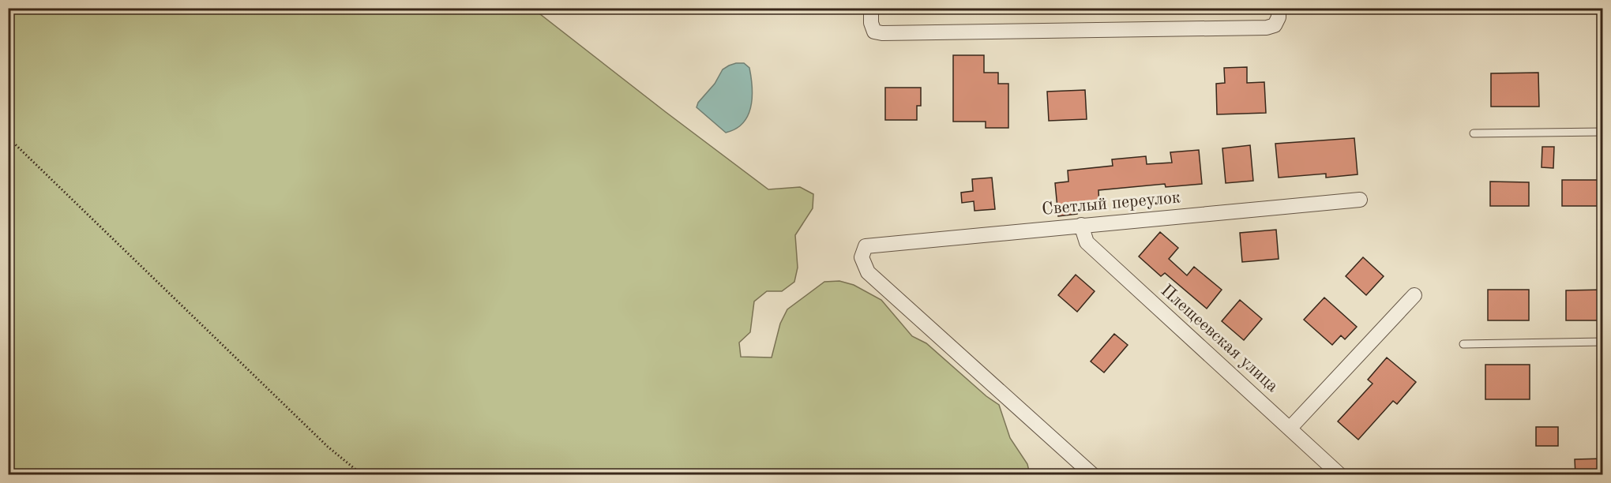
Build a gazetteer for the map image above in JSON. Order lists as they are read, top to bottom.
{
  "streets": {
    "street": ["Светлый переулок", "Плещеевская улица"]
  },
  "crossings": [
    ["Светлый переулок", "Плещеевская улица"]
  ]
}
